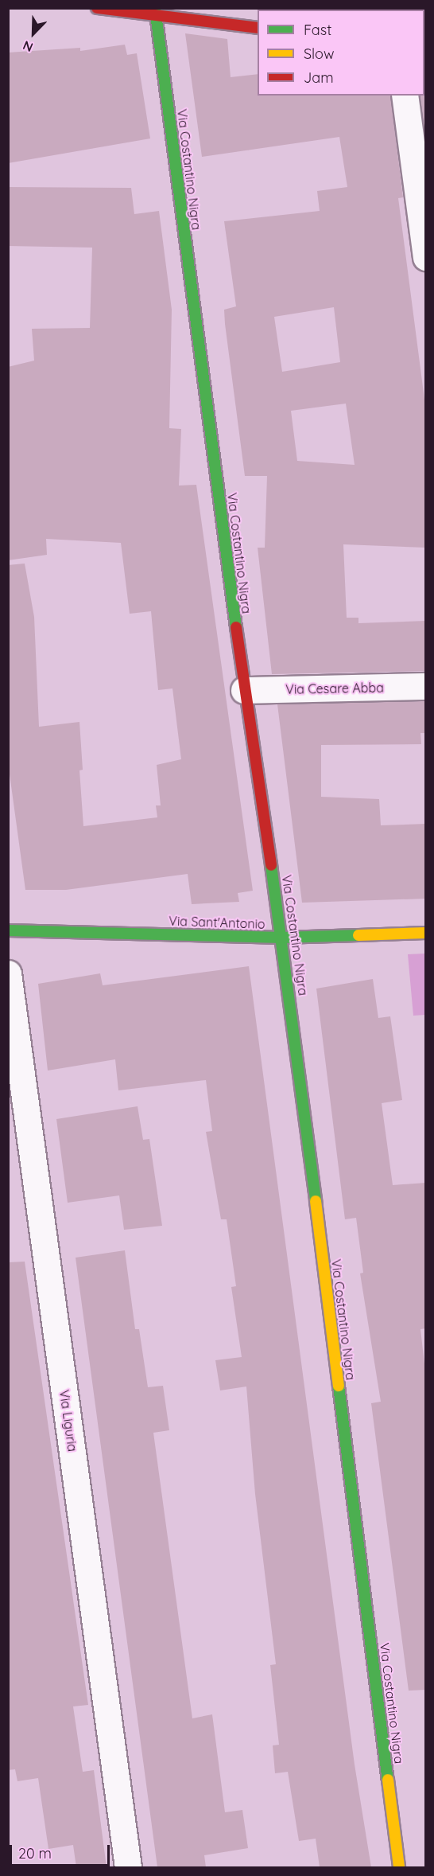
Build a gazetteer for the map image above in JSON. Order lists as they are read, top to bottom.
{
  "streets": {
    "street": [
      "Via Costantino Nigra",
      "Via Cesare Abba",
      "Via Sant'Antonio",
      "Via Liguria"
    ]
  },
  "crossings": [
    ["Via Costantino Nigra", "Via Cesare Abba"],
    ["Via Costantino Nigra", "Via Sant'Antonio"]
  ],
  "legend": ["Fast", "Slow", "Jam"],
  "scale_bar": "20 m",
  "north": "bottom left"
}
